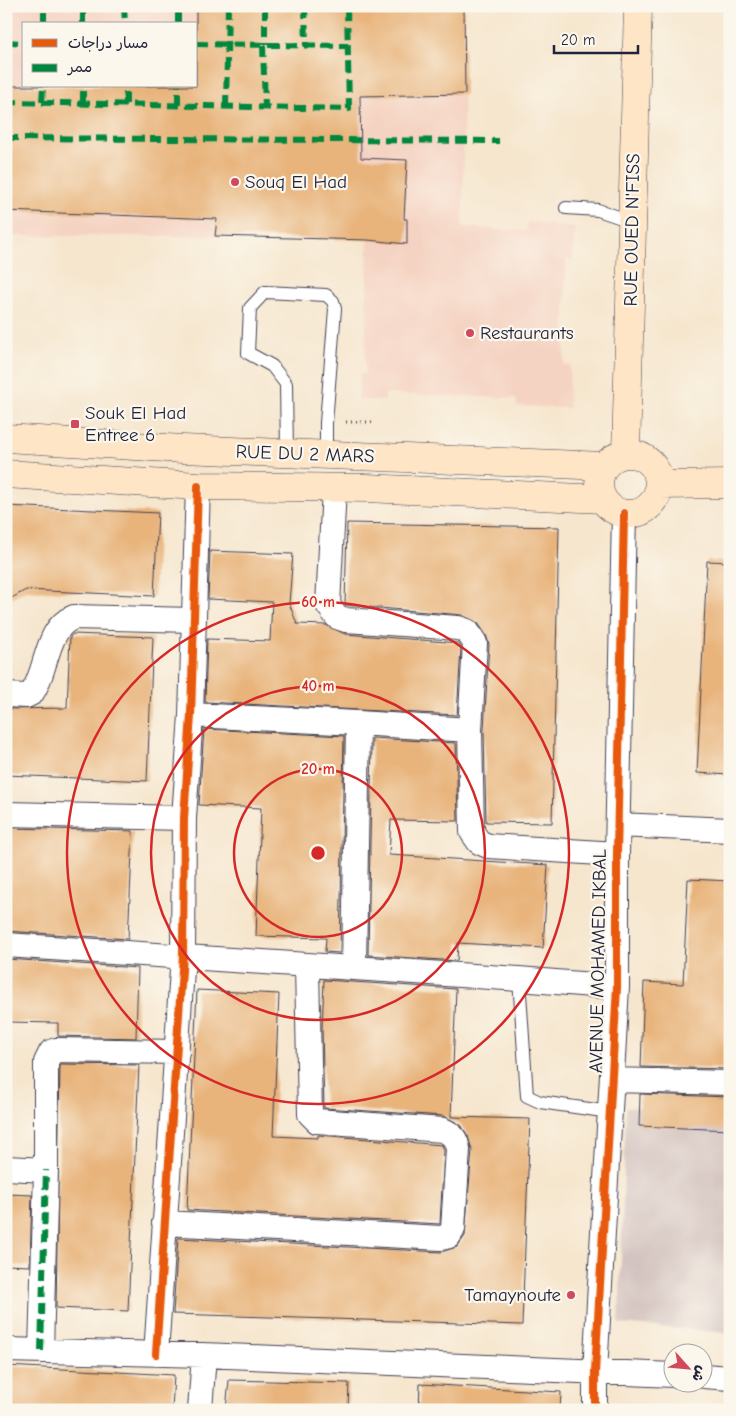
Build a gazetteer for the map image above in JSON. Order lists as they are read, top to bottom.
{
  "streets": {
    "street": ["RUE OUED N'FISS", "RUE DU 2 MARS", "AVENUE MOHAMED IKBAL"]
  },
  "crossings": [
    ["RUE OUED N'FISS", "RUE DU 2 MARS"],
    ["RUE OUED N'FISS", "AVENUE MOHAMED IKBAL"],
    ["RUE DU 2 MARS", "AVENUE MOHAMED IKBAL"]
  ],
  "places": {
    "other": ["Souq El Had", "Restaurants", "Tamaynoute"],
    "transit": ["Souk El Had Entree 6"]
  },
  "legend": ["مسار دراجات", "ممر"],
  "scale_bar": "20 m",
  "north": "bottom right",
  "rings": ["60 m", "40 m", "20 m"]
}
